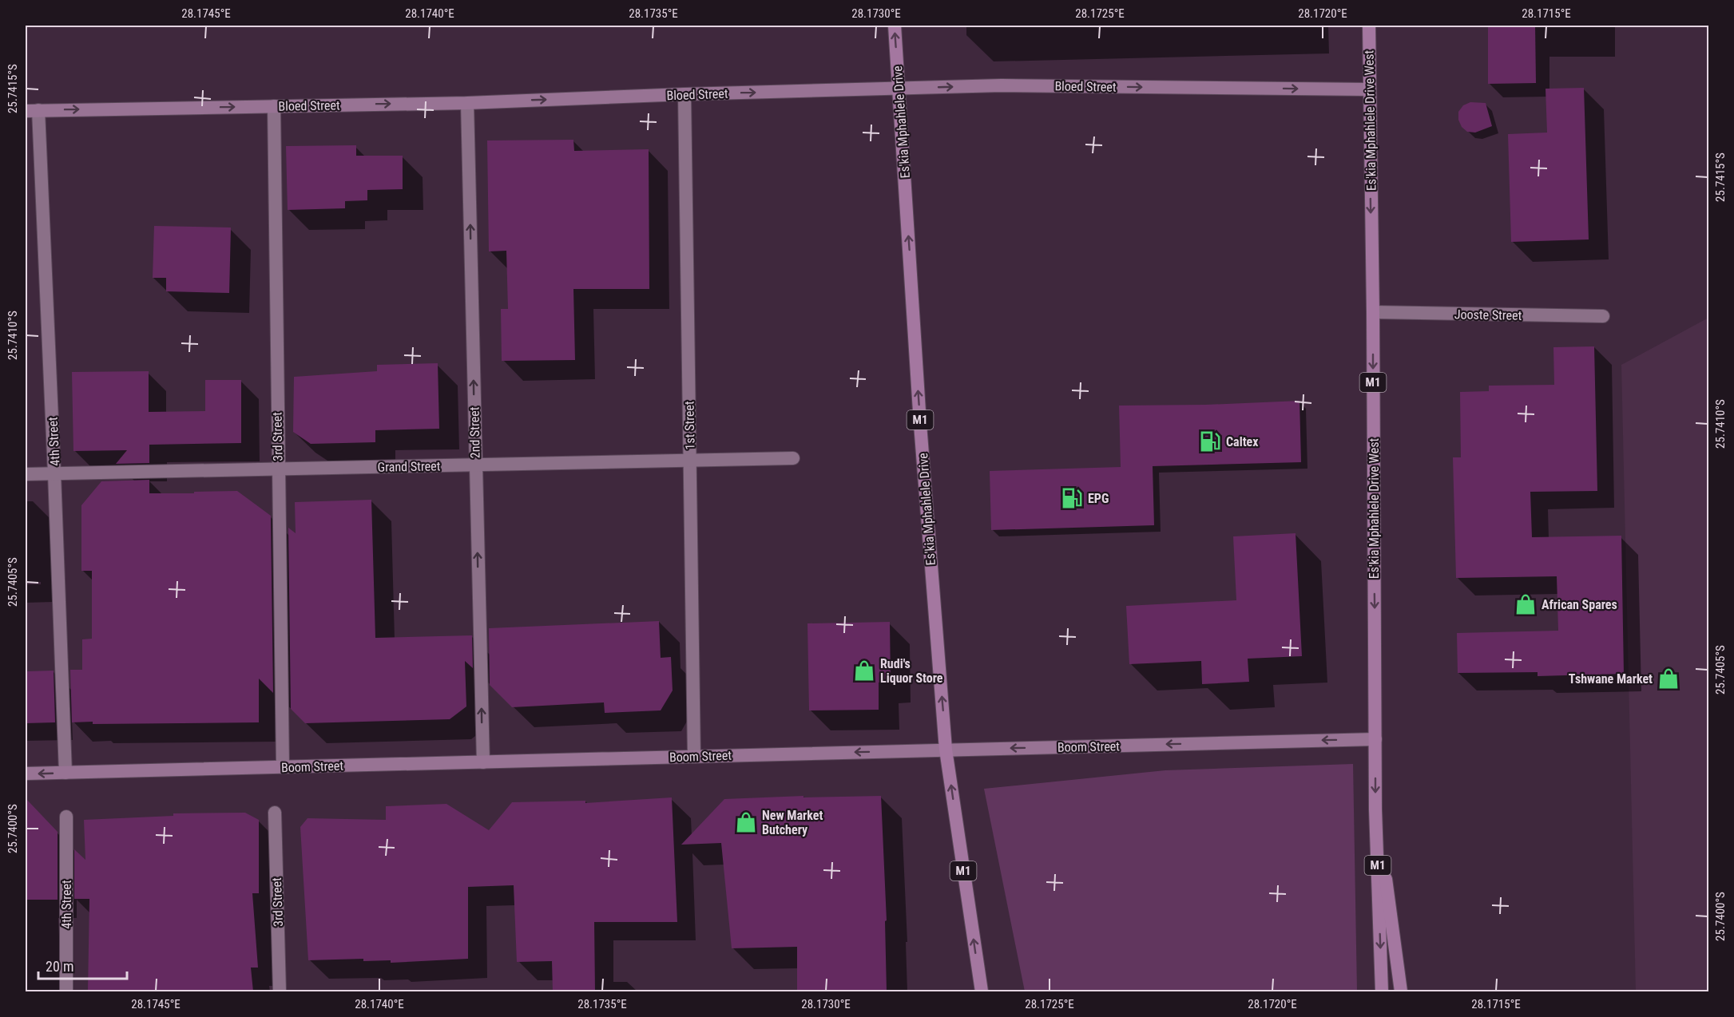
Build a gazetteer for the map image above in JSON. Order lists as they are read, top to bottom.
{
  "streets": {
    "main road": [
      "Bloed Street",
      "Es'kia Mphahlele Drive West",
      "Es'kia Mphahlele Drive",
      "M1",
      "Boom Street"
    ],
    "street": [
      "Jooste Street",
      "1st Street",
      "2nd Street",
      "3rd Street",
      "4th Street",
      "Grand Street"
    ]
  },
  "crossings": [
    ["Bloed Street", "Es'kia Mphahlele Drive West"],
    ["Bloed Street", "Es'kia Mphahlele Drive"],
    ["Bloed Street", "1st Street"],
    ["Bloed Street", "2nd Street"],
    ["Bloed Street", "3rd Street"],
    ["Bloed Street", "4th Street"],
    ["Es'kia Mphahlele Drive West", "Jooste Street"],
    ["Es'kia Mphahlele Drive West", "Boom Street"],
    ["Es'kia Mphahlele Drive", "Boom Street"],
    ["1st Street", "Grand Street"],
    ["1st Street", "Boom Street"],
    ["2nd Street", "Grand Street"],
    ["2nd Street", "Boom Street"],
    ["3rd Street", "Grand Street"],
    ["3rd Street", "Boom Street"],
    ["4th Street", "Grand Street"],
    ["4th Street", "Boom Street"]
  ],
  "one_way": [
    "Bloed Street",
    "Es'kia Mphahlele Drive West",
    "Es'kia Mphahlele Drive",
    "2nd Street",
    "Boom Street"
  ],
  "places": {
    "fuel station": ["Caltex", "EPG"],
    "shop": [
      "African Spares",
      "Rudi's Liquor Store",
      "Tshwane Market",
      "New Market Butchery"
    ]
  },
  "scale_bar": "20 m",
  "coordinates": [
    "28.1745°E",
    "28.1740°E",
    "28.1735°E",
    "28.1730°E",
    "28.1725°E",
    "28.1720°E",
    "28.1715°E",
    "25.7415°S",
    "25.7410°S",
    "25.7405°S",
    "25.7400°S"
  ]
}
